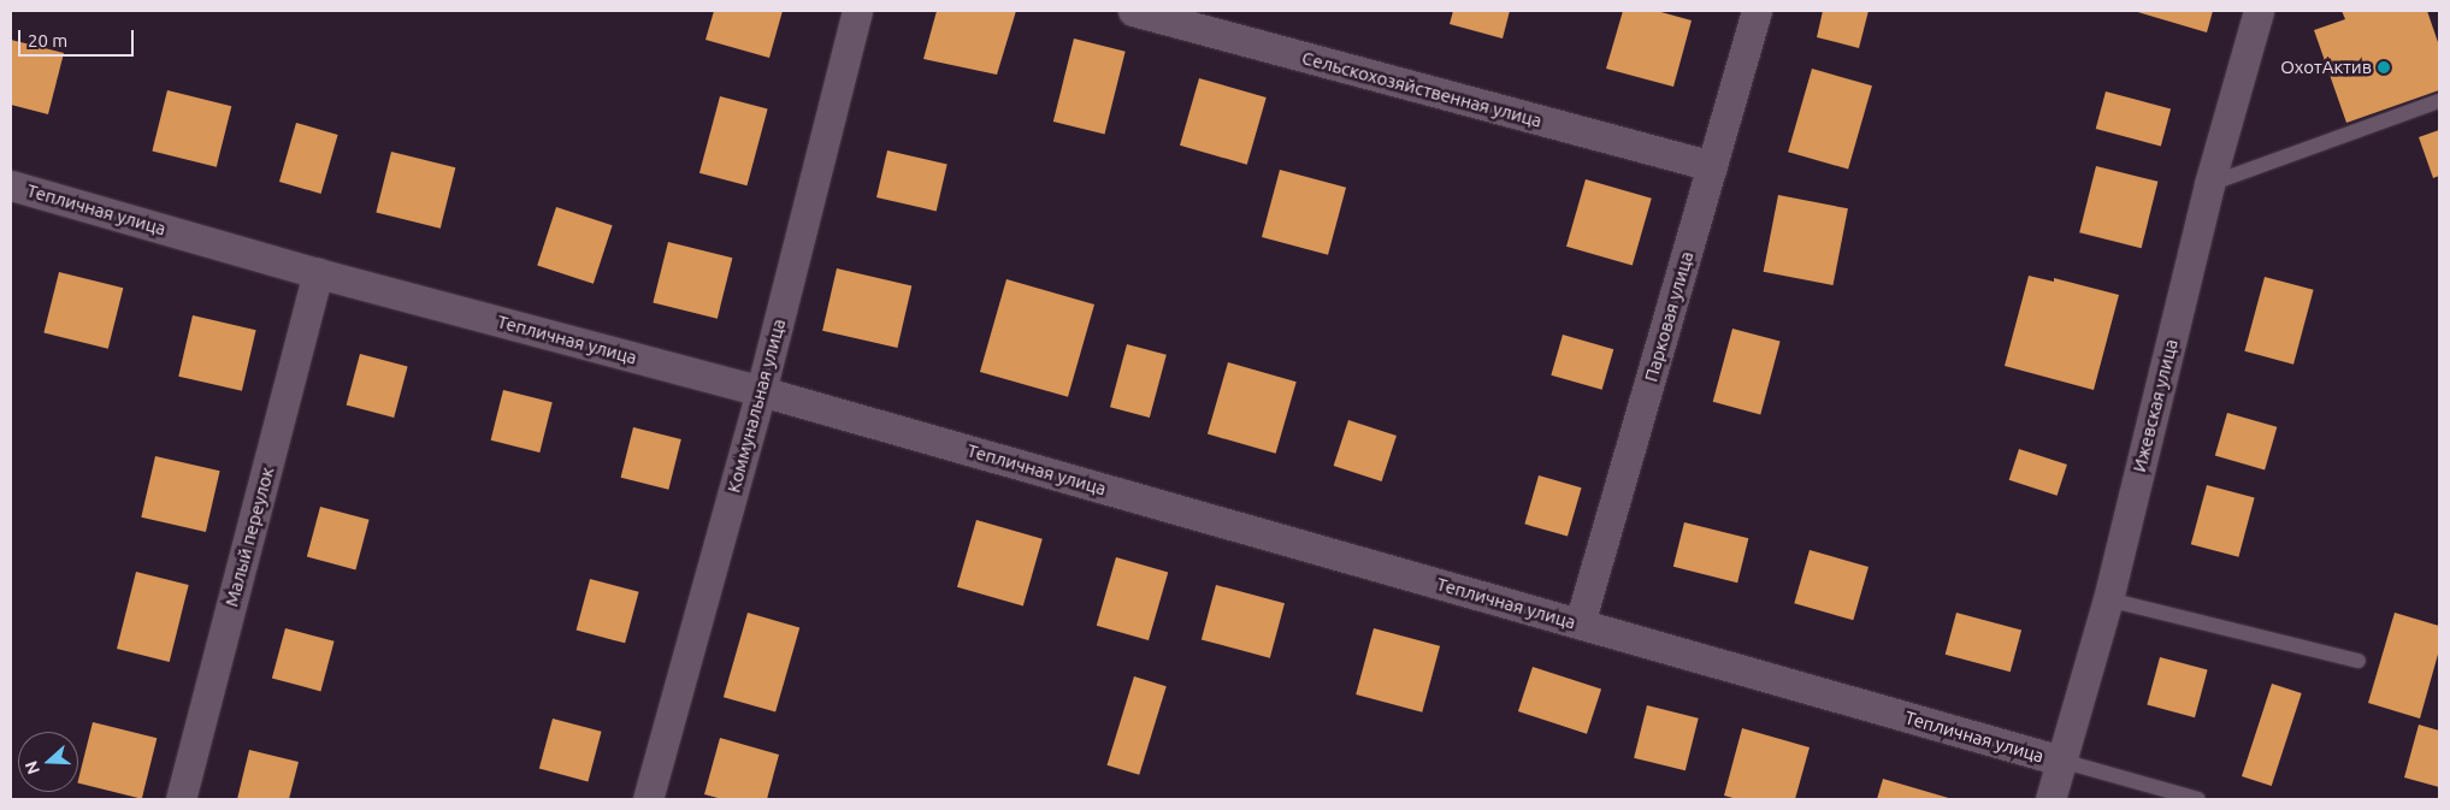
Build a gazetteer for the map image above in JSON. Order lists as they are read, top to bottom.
{
  "streets": {
    "street": [
      "Сельскохозяйственная улица",
      "Тепличная улица",
      "Парковая улица",
      "Коммунальная улица",
      "Ижевская улица",
      "Малый переулок"
    ]
  },
  "crossings": [
    ["Сельскохозяйственная улица", "Парковая улица"],
    ["Тепличная улица", "Парковая улица"],
    ["Тепличная улица", "Коммунальная улица"],
    ["Тепличная улица", "Ижевская улица"],
    ["Тепличная улица", "Малый переулок"]
  ],
  "places": ["ОхотАктив"],
  "scale_bar": "20 m",
  "north": "left"
}
